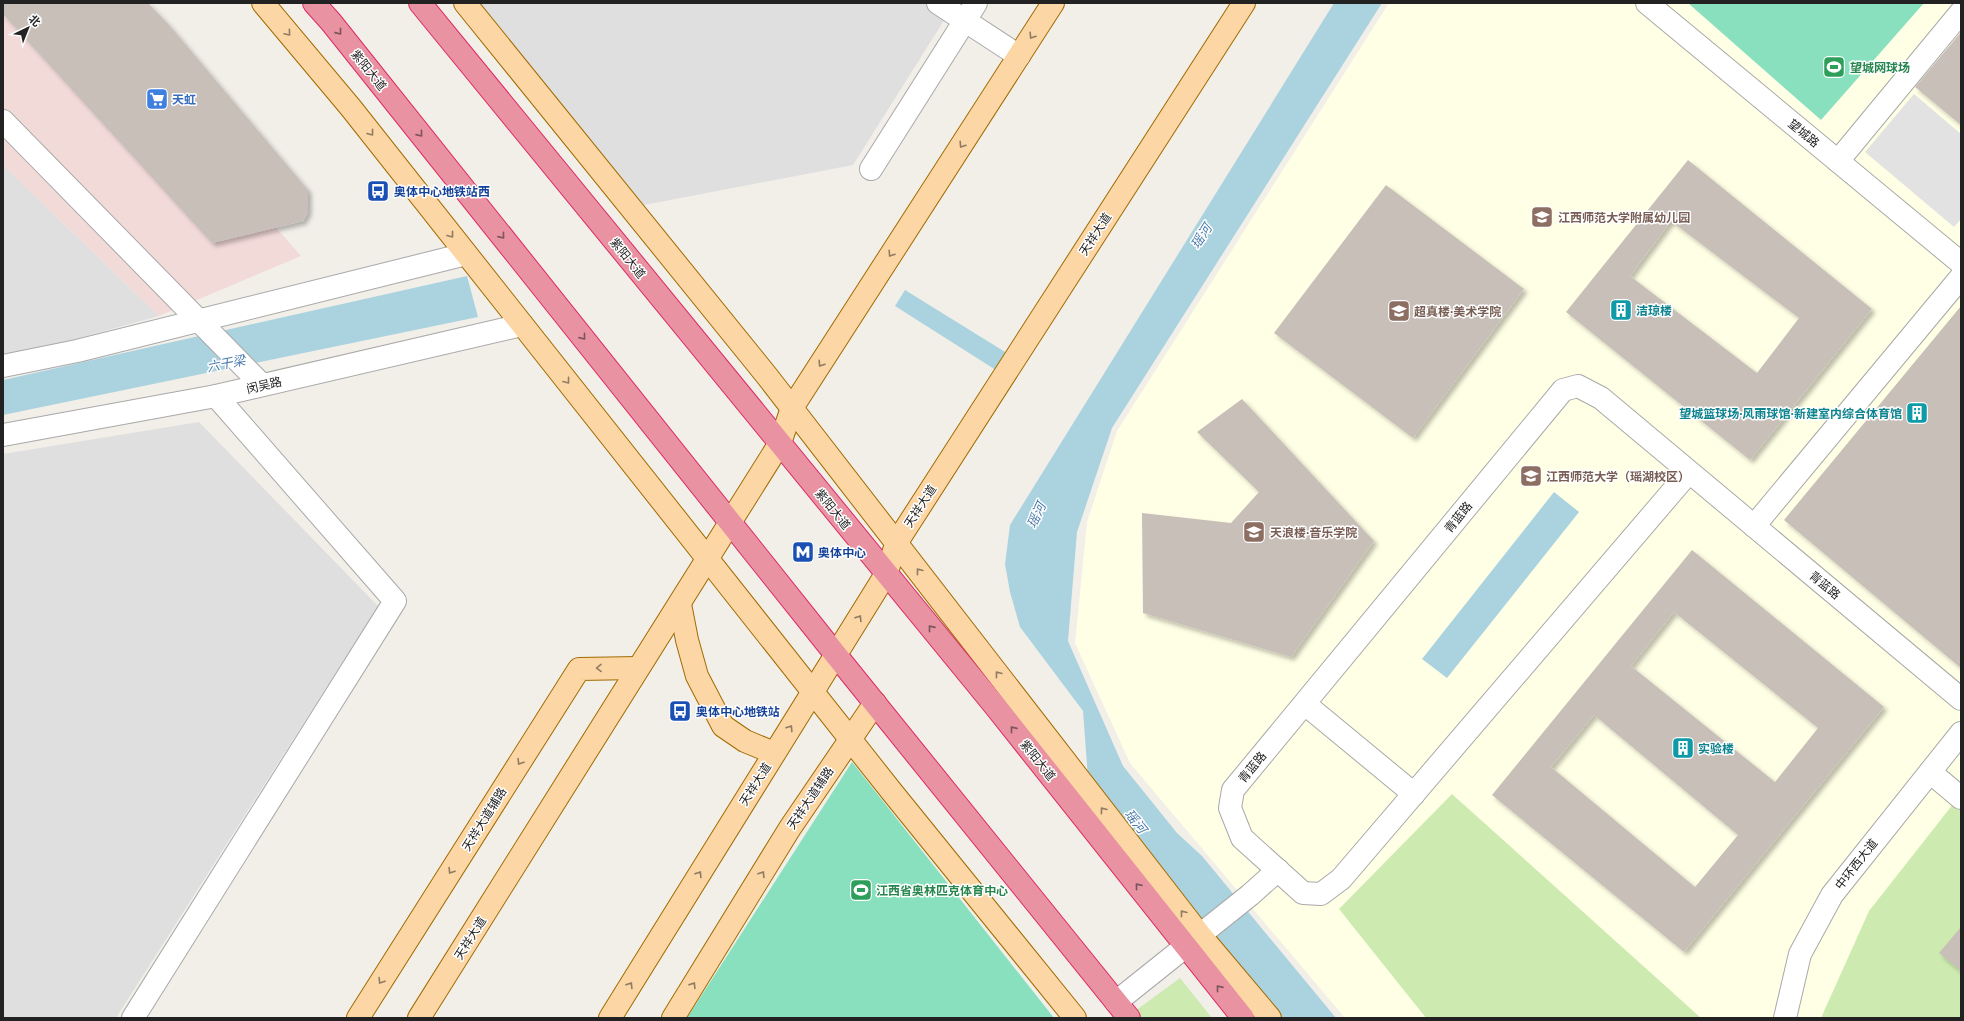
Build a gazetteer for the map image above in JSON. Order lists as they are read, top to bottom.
{
  "streets": {
    "highway": ["紫阳大道"],
    "main road": ["天祥大道", "天祥大道辅路"],
    "street": [
      "望城路",
      "闵吴路",
      "青蓝路",
      "中环西大道"
    ]
  },
  "crossings": [
    ["紫阳大道", "天祥大道"],
    ["紫阳大道", "天祥大道辅路"],
    ["天祥大道", "天祥大道辅路"]
  ],
  "water": ["瑶河", "六干梁"],
  "places": {
    "sports": ["望城网球场", "江西省奥林匹克体育中心"],
    "supermarket": ["天虹"],
    "bus stop": ["奥体中心地铁站西", "奥体中心地铁站"],
    "school or university": [
      "江西师范大学附属幼儿园",
      "超真楼·美术学院",
      "江西师范大学（瑶湖校区）",
      "天浪楼·音乐学院"
    ],
    "building": ["洁琼楼", "望城篮球场·风雨球馆·新建室内综合体育馆", "实验楼"],
    "metro station": ["奥体中心"]
  },
  "north": "top right"
}
